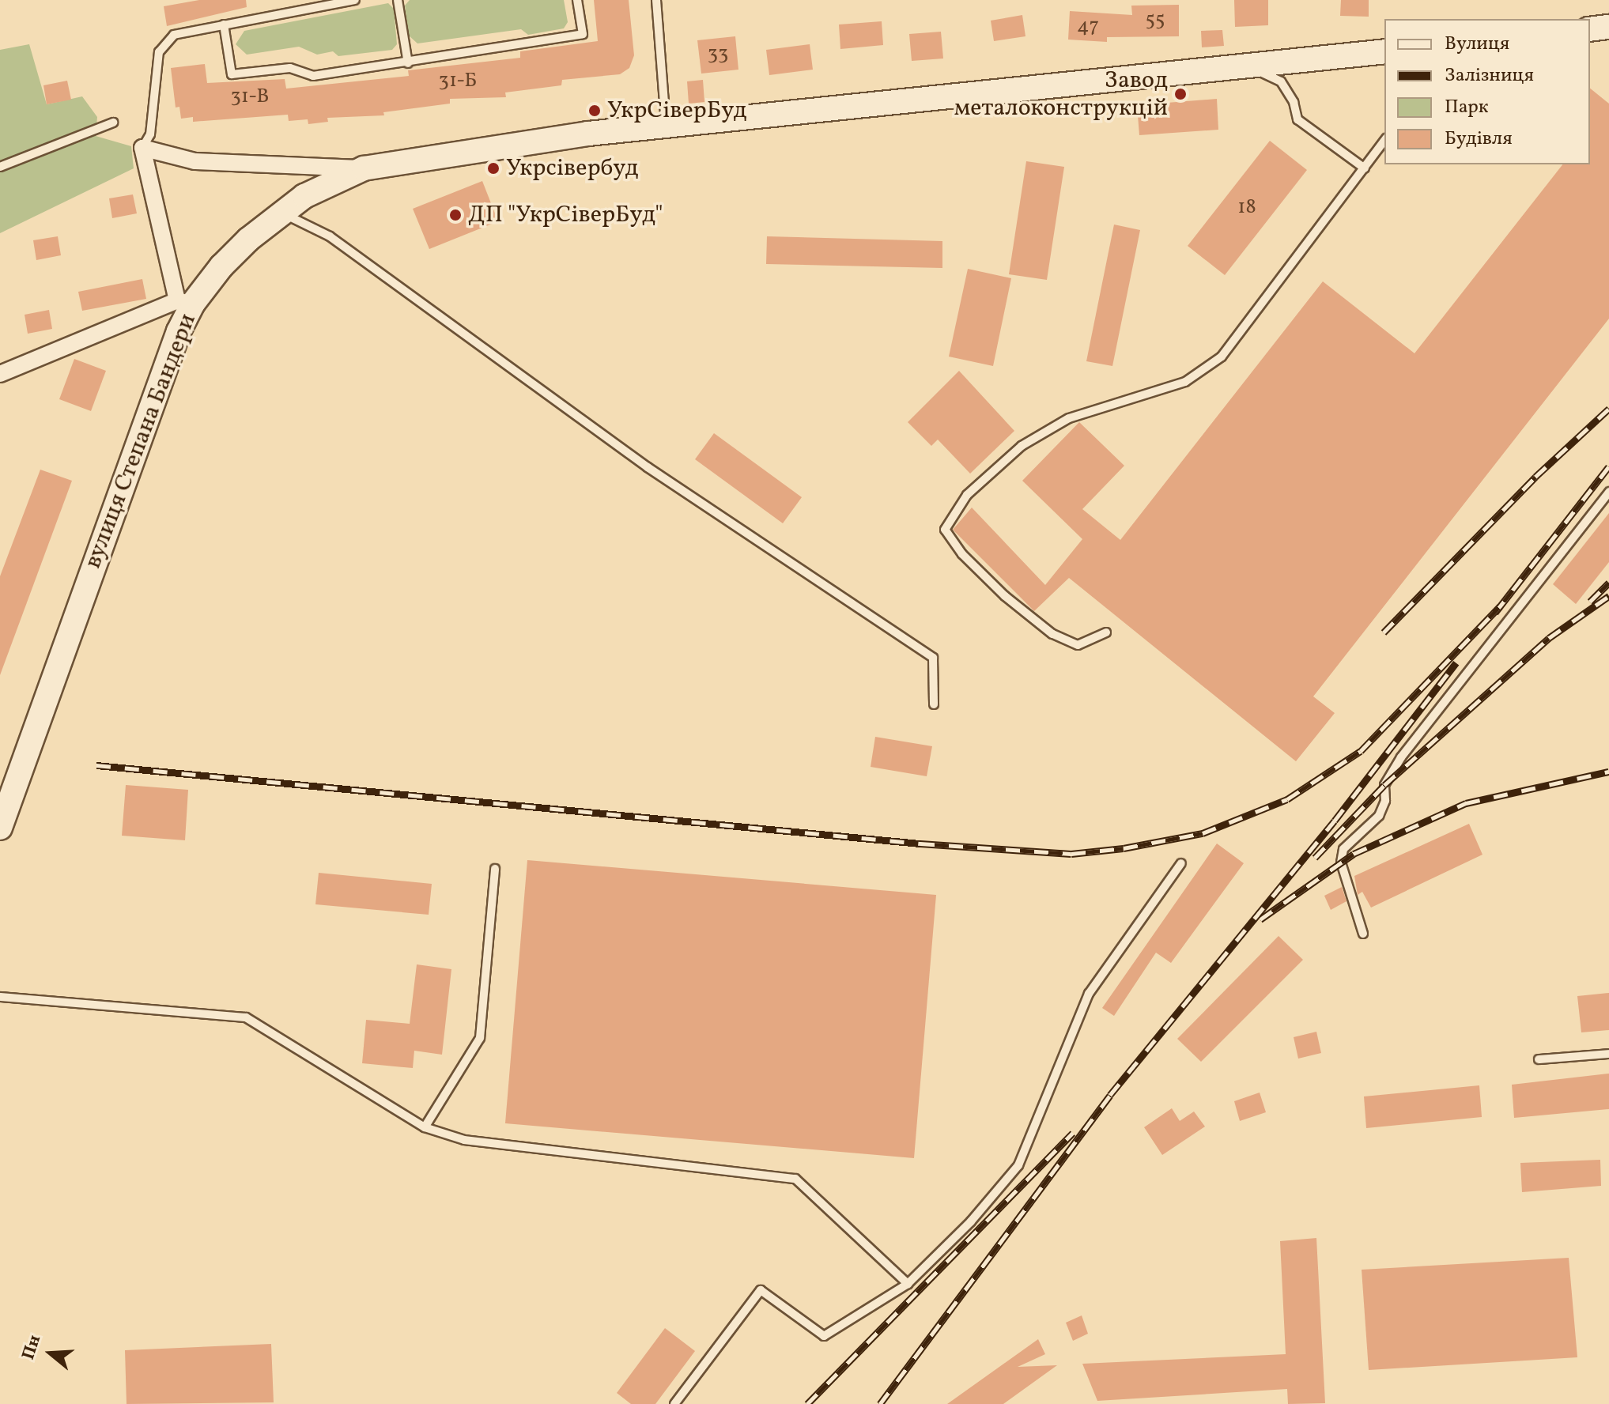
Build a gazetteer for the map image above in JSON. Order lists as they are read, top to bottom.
{
  "streets": {
    "street": ["вулиця Степана Бандери"]
  },
  "places": [
    "Завод металоконструкцій",
    "УкрСіверБуд",
    "Укрсівербуд",
    "ДП \"УкрСіверБуд\""
  ],
  "house_numbers": [
    "55",
    "47",
    "33",
    "31-Б",
    "31-В",
    "18"
  ],
  "legend": [
    "Вулиця",
    "Залізниця",
    "Парк",
    "Будівля"
  ],
  "north": "left"
}
